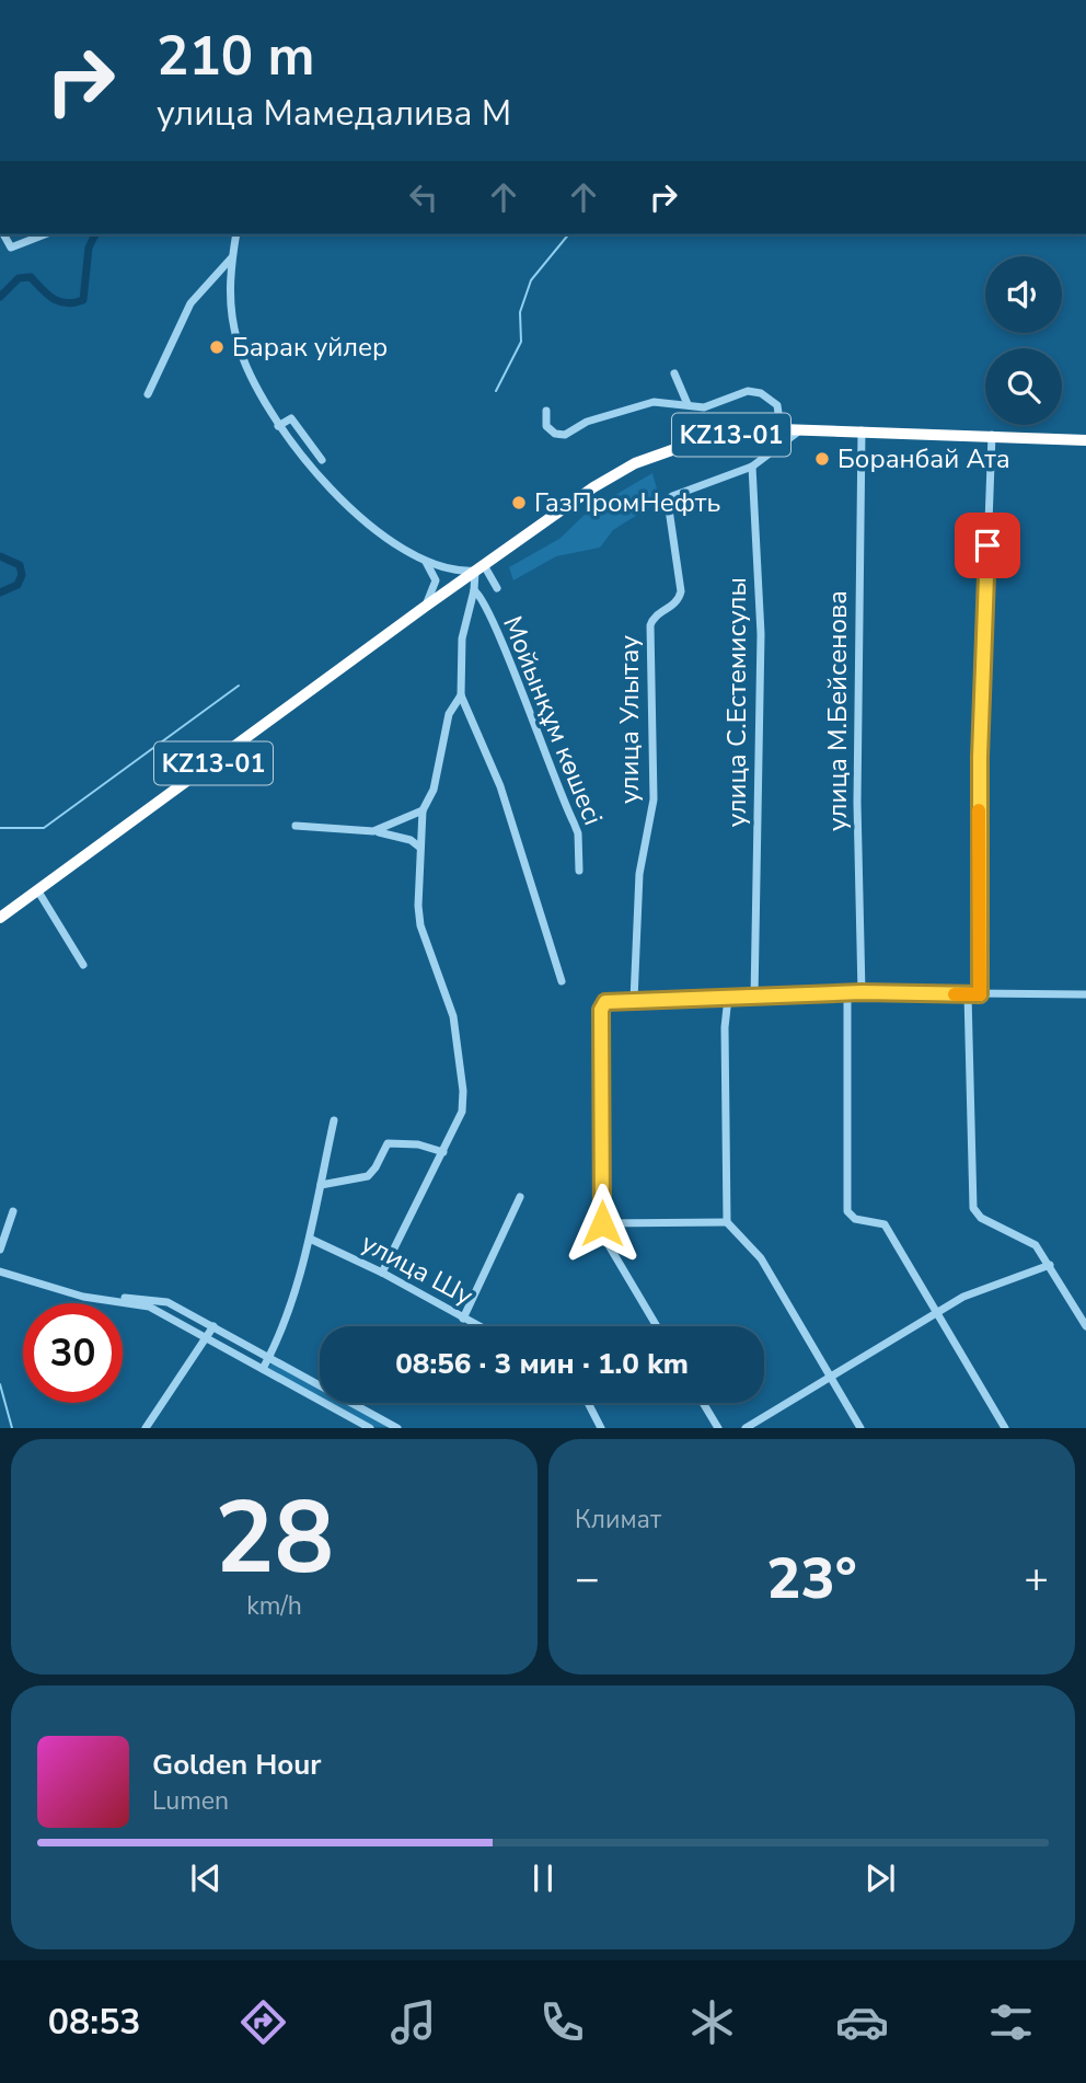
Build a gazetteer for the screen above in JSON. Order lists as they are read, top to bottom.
{
  "streets": {
    "highway": ["KZ13-01"],
    "street": [
      "улица С.Естемисулы",
      "улица М.Бейсенова",
      "улица Улытау",
      "Мойынқұм көшесі",
      "улица Шу"
    ]
  },
  "crossings": [
    ["KZ13-01", "улица М.Бейсенова"],
    ["KZ13-01", "Мойынқұм көшесі"],
    ["улица С.Естемисулы", "улица Улытау"],
    ["Мойынқұм көшесі", "улица Шу"]
  ],
  "places": ["Барак уйлер", "Боранбай Ата", "ГазПромНефть"],
  "page": {
    "turn": ["210 m", "улица Мамедалива М"],
    "limit": "30",
    "trip": "08:56 · 3 мин · 1.0 km",
    "tile": [
      ["28", "km/h"],
      "Климат"
    ],
    "heat": ["−", "23°", "+"],
    "song": ["Golden Hour", "Lumen"],
    "tabs": "08:53"
  }
}
